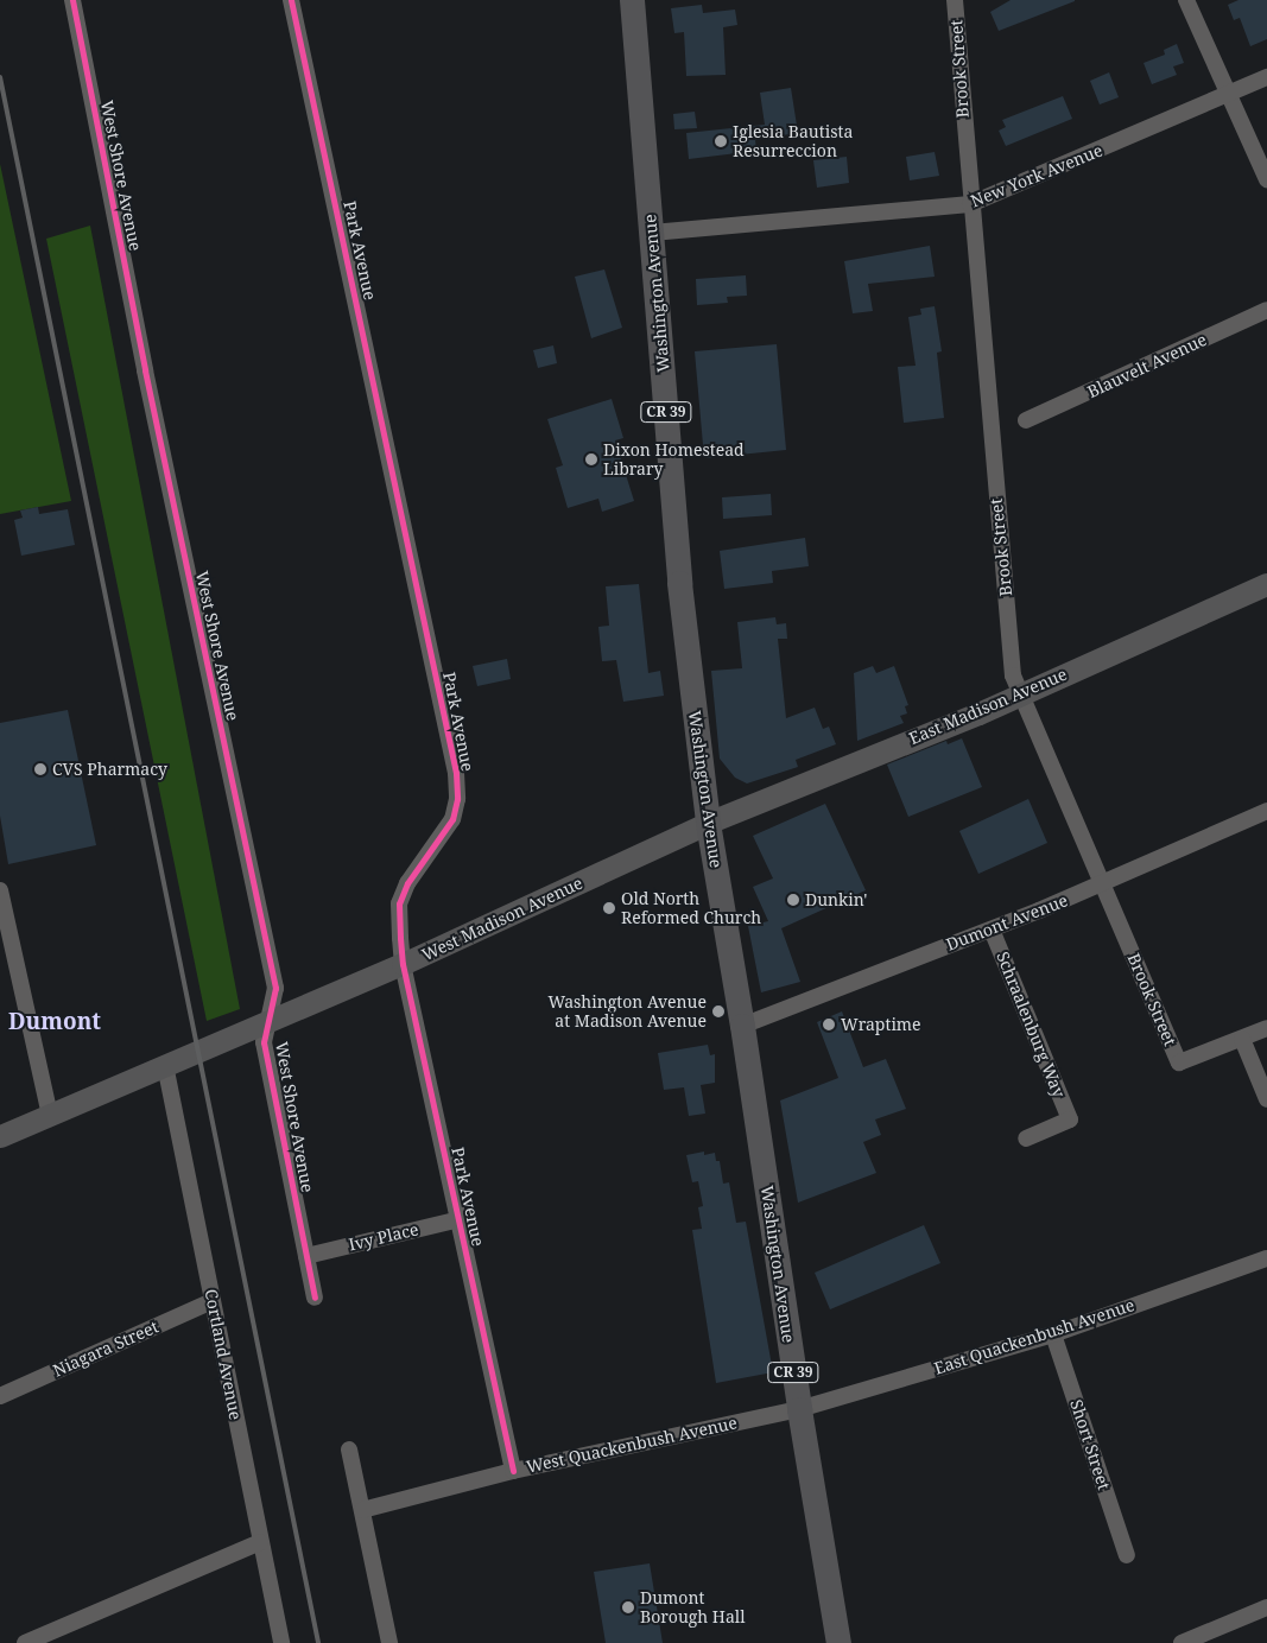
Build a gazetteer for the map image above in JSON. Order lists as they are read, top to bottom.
{
  "streets": {
    "main road": [
      "Washington Avenue",
      "CR 39",
      "East Madison Avenue",
      "West Madison Avenue"
    ],
    "street": [
      "Brook Street",
      "West Shore Avenue",
      "New York Avenue",
      "Park Avenue",
      "Blauvelt Avenue",
      "Dumont Avenue",
      "Schraalenburg Way",
      "Ivy Place",
      "East Quackenbush Avenue",
      "Niagara Street",
      "Cortland Avenue",
      "West Quackenbush Avenue",
      "Short Street"
    ]
  },
  "crossings": [
    ["Brook Street", "New York Avenue"],
    ["Brook Street", "East Madison Avenue"],
    ["Brook Street", "Dumont Avenue"],
    ["West Shore Avenue", "West Madison Avenue"],
    ["West Shore Avenue", "Ivy Place"],
    ["New York Avenue", "Washington Avenue"],
    ["Park Avenue", "West Madison Avenue"],
    ["Park Avenue", "Ivy Place"],
    ["Park Avenue", "West Quackenbush Avenue"],
    ["Washington Avenue", "East Madison Avenue"],
    ["Washington Avenue", "West Madison Avenue"],
    ["Washington Avenue", "Dumont Avenue"],
    ["Washington Avenue", "East Quackenbush Avenue"],
    ["Washington Avenue", "West Quackenbush Avenue"],
    ["East Madison Avenue", "West Madison Avenue"],
    ["West Madison Avenue", "Cortland Avenue"],
    ["Dumont Avenue", "Schraalenburg Way"],
    ["East Quackenbush Avenue", "West Quackenbush Avenue"],
    ["East Quackenbush Avenue", "Short Street"],
    ["Niagara Street", "Cortland Avenue"]
  ],
  "districts": ["Dumont"],
  "places": [
    "Iglesia Bautista Resurreccion",
    "Dixon Homestead Library",
    "CVS Pharmacy",
    "Dunkin'",
    "Old North Reformed Church",
    "Washington Avenue at Madison Avenue",
    "Wraptime",
    "Dumont Borough Hall"
  ]
}
